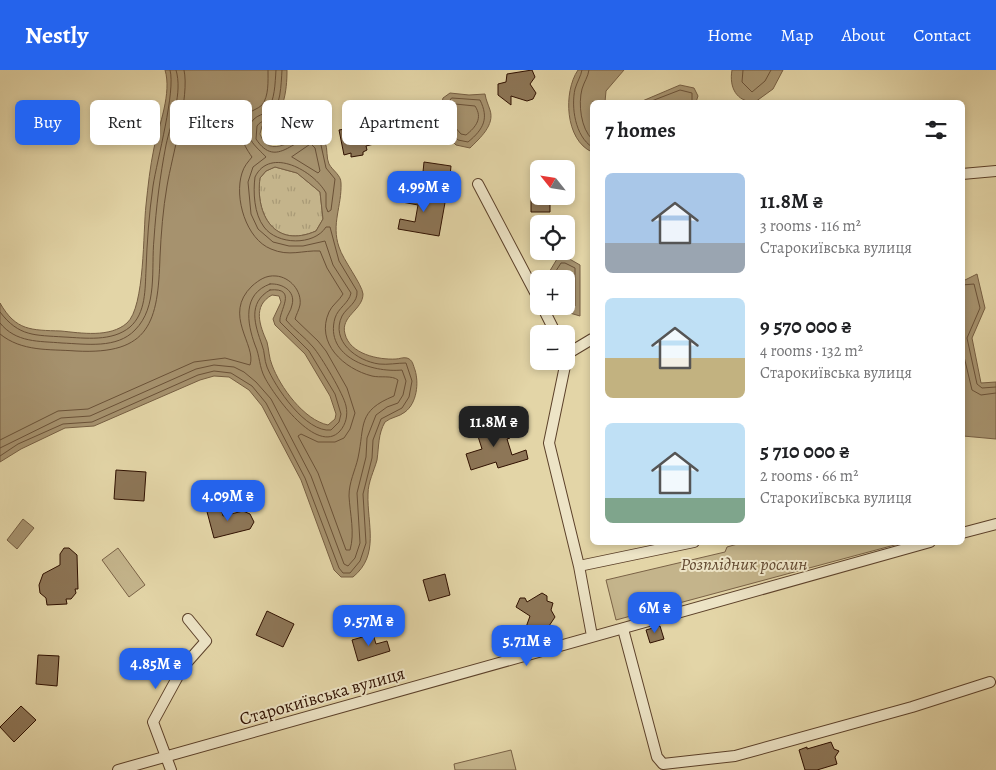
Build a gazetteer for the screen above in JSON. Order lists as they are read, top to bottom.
{
  "streets": {
    "street": ["Старокиївська вулиця"]
  },
  "parks": ["Розплідник рослин"],
  "north": "top left",
  "page": {
    "header": "Nestly",
    "nav": [
      "Home",
      "Map",
      "About",
      "Contact"
    ],
    "chip": [
      "Buy",
      "Rent",
      "Filters",
      "New",
      "Apartment"
    ],
    "heading": "7 homes",
    "map_buttons": ["+", "−"],
    "list": [
      {
        "name": "11.8M ₴",
        "note": "3 rooms · 116 m² · Старокиївська вулиця"
      },
      {
        "name": "9 570 000 ₴",
        "note": "4 rooms · 132 m² · Старокиївська вулиця"
      },
      {
        "name": "5 710 000 ₴",
        "note": "2 rooms · 66 m² · Старокиївська вулиця"
      }
    ],
    "price": [
      "4.99M ₴",
      "11.8M ₴",
      "4.09M ₴",
      "6M ₴",
      "9.57M ₴",
      "5.71M ₴",
      "4.85M ₴"
    ]
  }
}
